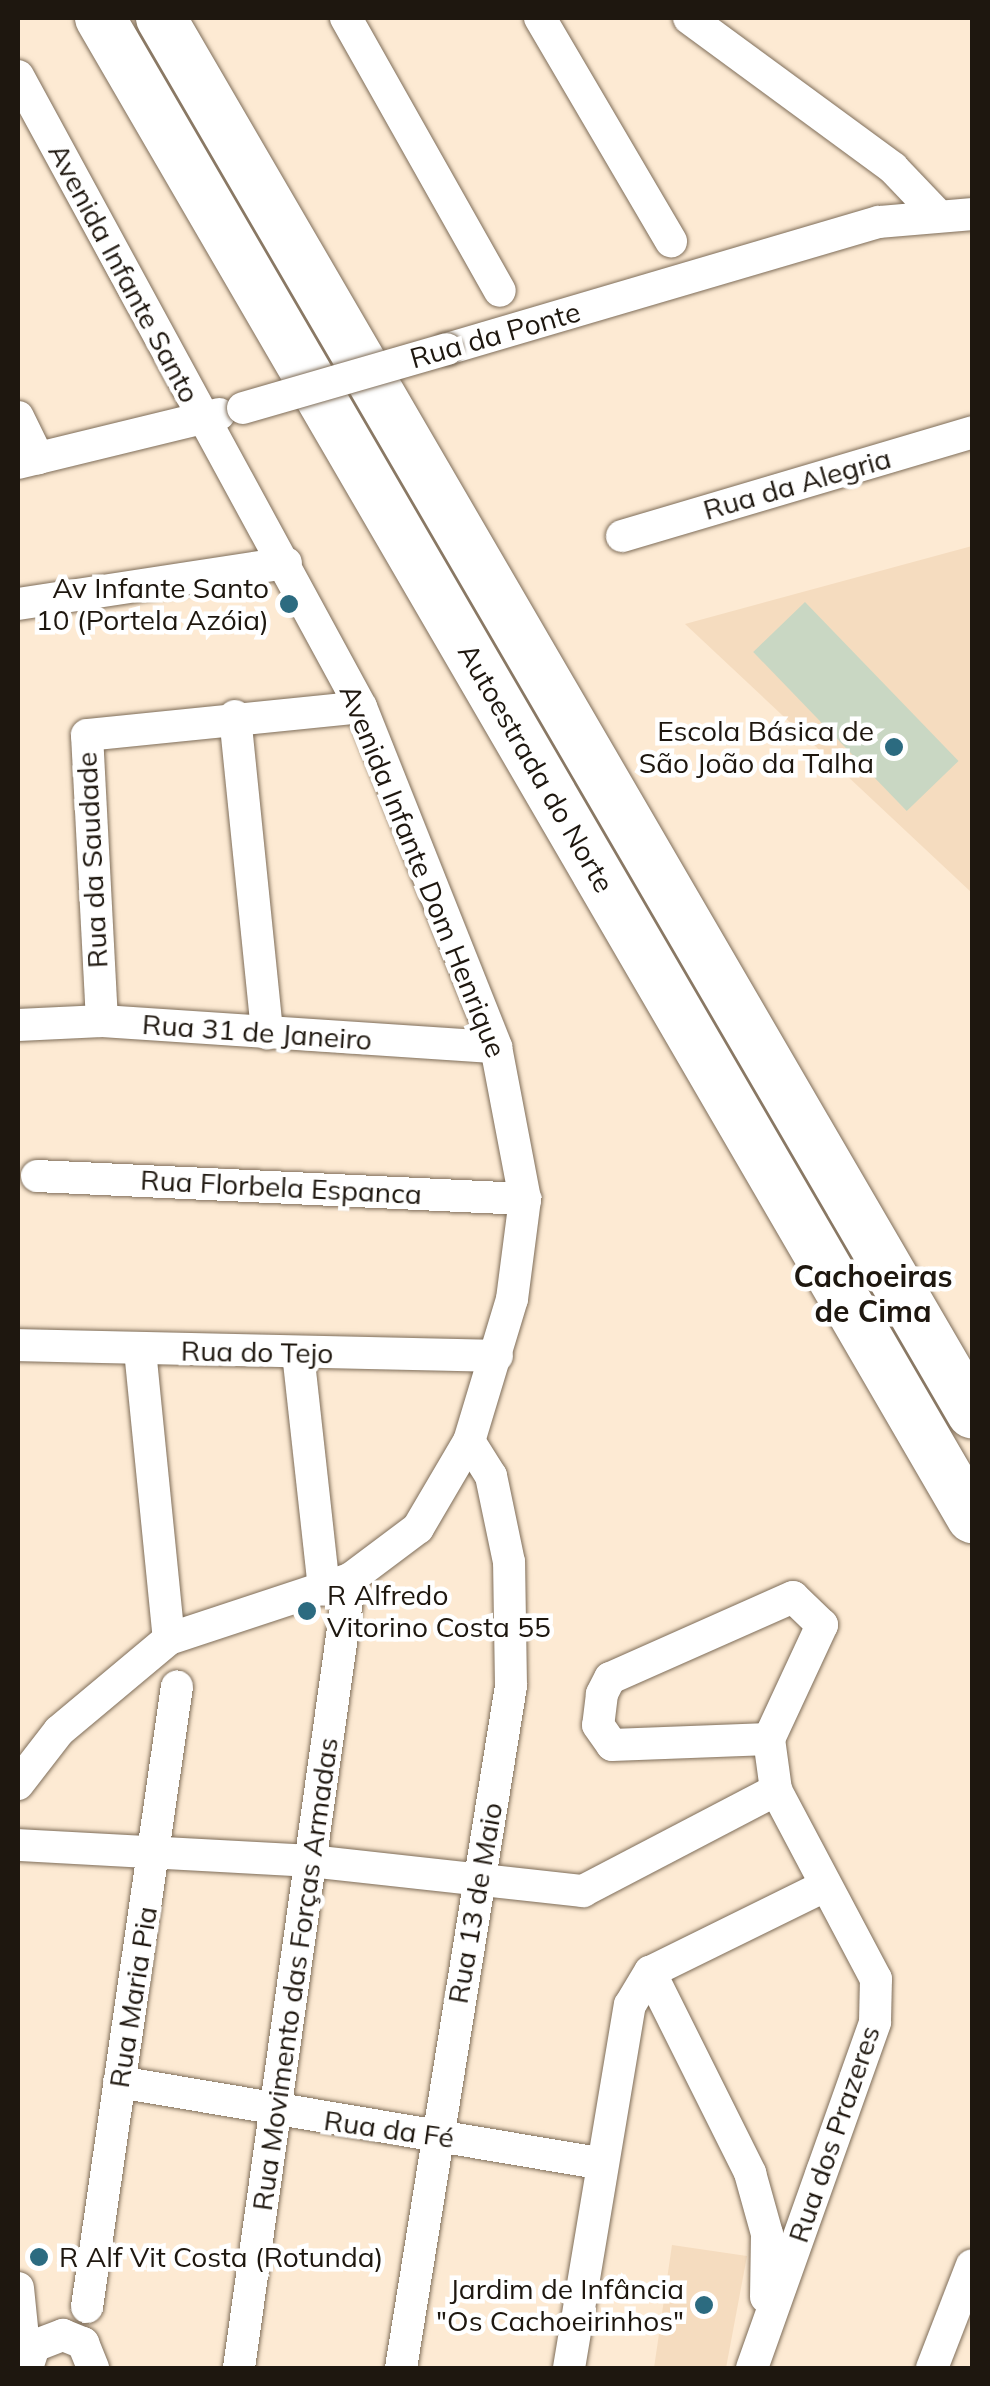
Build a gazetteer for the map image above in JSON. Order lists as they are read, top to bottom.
{
  "streets": {
    "highway": ["Autoestrada do Norte"],
    "street": [
      "Avenida Infante Santo",
      "Rua da Ponte",
      "Rua da Alegria",
      "Rua da Saudade",
      "Avenida Infante Dom Henrique",
      "Rua 31 de Janeiro",
      "Rua Florbela Espanca",
      "Rua do Tejo",
      "Rua 13 de Maio",
      "Rua Movimento das Forças Armadas",
      "Rua Maria Pia",
      "Rua da Fé",
      "Rua dos Prazeres"
    ]
  },
  "crossings": [
    ["Avenida Infante Santo", "Rua da Ponte"],
    ["Avenida Infante Santo", "Avenida Infante Dom Henrique"],
    ["Rua da Ponte", "Avenida Infante Dom Henrique"],
    ["Rua da Saudade", "Avenida Infante Dom Henrique"],
    ["Rua da Saudade", "Rua 31 de Janeiro"],
    ["Avenida Infante Dom Henrique", "Rua 31 de Janeiro"],
    ["Avenida Infante Dom Henrique", "Rua Florbela Espanca"],
    ["Avenida Infante Dom Henrique", "Rua do Tejo"],
    ["Avenida Infante Dom Henrique", "Rua 13 de Maio"],
    ["Avenida Infante Dom Henrique", "Rua Movimento das Forças Armadas"],
    ["Rua do Tejo", "Rua Movimento das Forças Armadas"],
    ["Rua 13 de Maio", "Rua da Fé"],
    ["Rua Movimento das Forças Armadas", "Rua da Fé"],
    ["Rua Maria Pia", "Rua da Fé"]
  ],
  "districts": ["Cachoeiras de Cima"],
  "places": [
    "Av Infante Santo 10 (Portela Azóia)",
    "Escola Básica de São João da Talha",
    "R Alfredo Vitorino Costa 55",
    "R Alf Vit Costa (Rotunda)",
    "Jardim de Infância \"Os Cachoeirinhos\""
  ]
}
